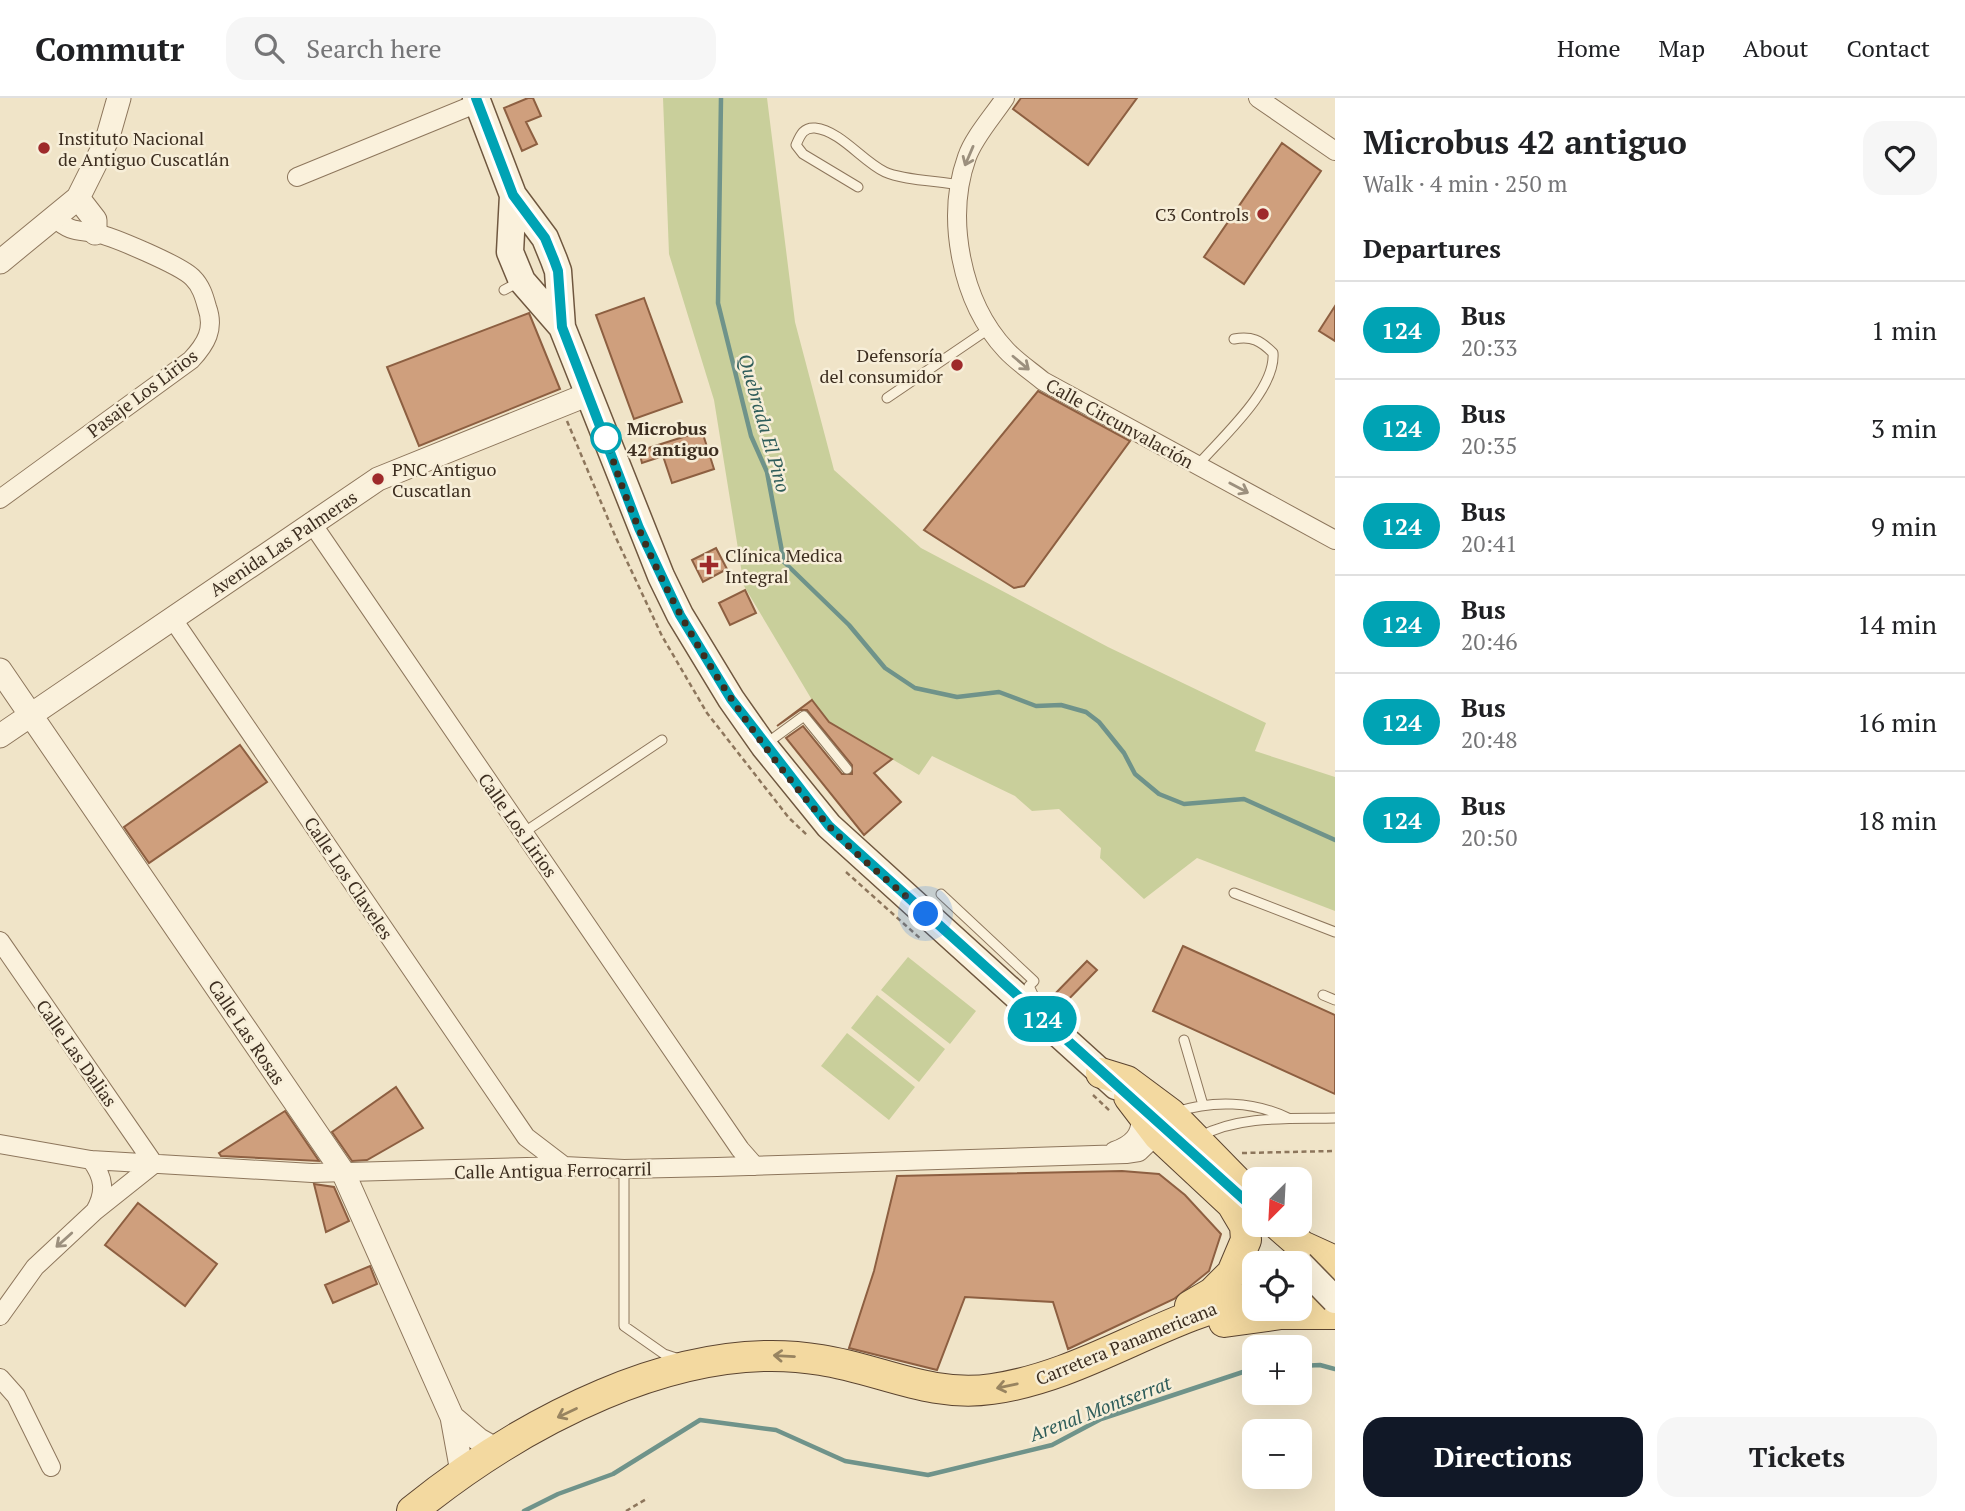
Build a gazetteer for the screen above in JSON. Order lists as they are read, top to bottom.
{
  "streets": {
    "main road": ["Carretera Panamericana"],
    "street": [
      "Pasaje Los Lirios",
      "Calle Circunvalación",
      "Avenida Las Palmeras",
      "Calle Los Lirios",
      "Calle Los Claveles",
      "Calle Las Rosas",
      "Calle Las Dalias",
      "Calle Antigua Ferrocarril"
    ]
  },
  "crossings": [
    ["Avenida Las Palmeras", "Calle Los Lirios"],
    ["Avenida Las Palmeras", "Calle Los Claveles"],
    ["Avenida Las Palmeras", "Calle Las Rosas"],
    ["Calle Los Lirios", "Calle Antigua Ferrocarril"],
    ["Calle Los Claveles", "Calle Antigua Ferrocarril"],
    ["Calle Las Rosas", "Calle Antigua Ferrocarril"],
    ["Calle Las Rosas", "Carretera Panamericana"],
    ["Calle Las Dalias", "Calle Antigua Ferrocarril"]
  ],
  "one_way": ["Calle Circunvalación", "Carretera Panamericana"],
  "water": ["Quebrada El Pino", "Arenal Montserrat"],
  "places": {
    "other": [
      "Instituto Nacional de Antiguo Cuscatlán",
      "C3 Controls",
      "Defensoría del consumidor",
      "Microbus 42 antiguo",
      "PNC Antiguo Cuscatlan"
    ],
    "health": ["Clínica Medica Integral"]
  },
  "lines": ["bus line 124"],
  "north": "bottom left",
  "page": {
    "header": "Commutr",
    "search": "Search here",
    "nav": [
      "Home",
      "Map",
      "About",
      "Contact"
    ],
    "on_map": "124",
    "heading": [
      ["Microbus 42 antiguo", "Walk · 4 min · 250 m"],
      "Departures"
    ],
    "list": [
      {
        "mark": "124",
        "name": "Bus",
        "note": "20:33",
        "value": "1 min"
      },
      {
        "mark": "124",
        "name": "Bus",
        "note": "20:35",
        "value": "3 min"
      },
      {
        "mark": "124",
        "name": "Bus",
        "note": "20:41",
        "value": "9 min"
      },
      {
        "mark": "124",
        "name": "Bus",
        "note": "20:46",
        "value": "14 min"
      },
      {
        "mark": "124",
        "name": "Bus",
        "note": "20:48",
        "value": "16 min"
      },
      {
        "mark": "124",
        "name": "Bus",
        "note": "20:50",
        "value": "18 min"
      }
    ],
    "map_buttons": ["+", "−"],
    "buttons": ["Directions", "Tickets"]
  }
}
